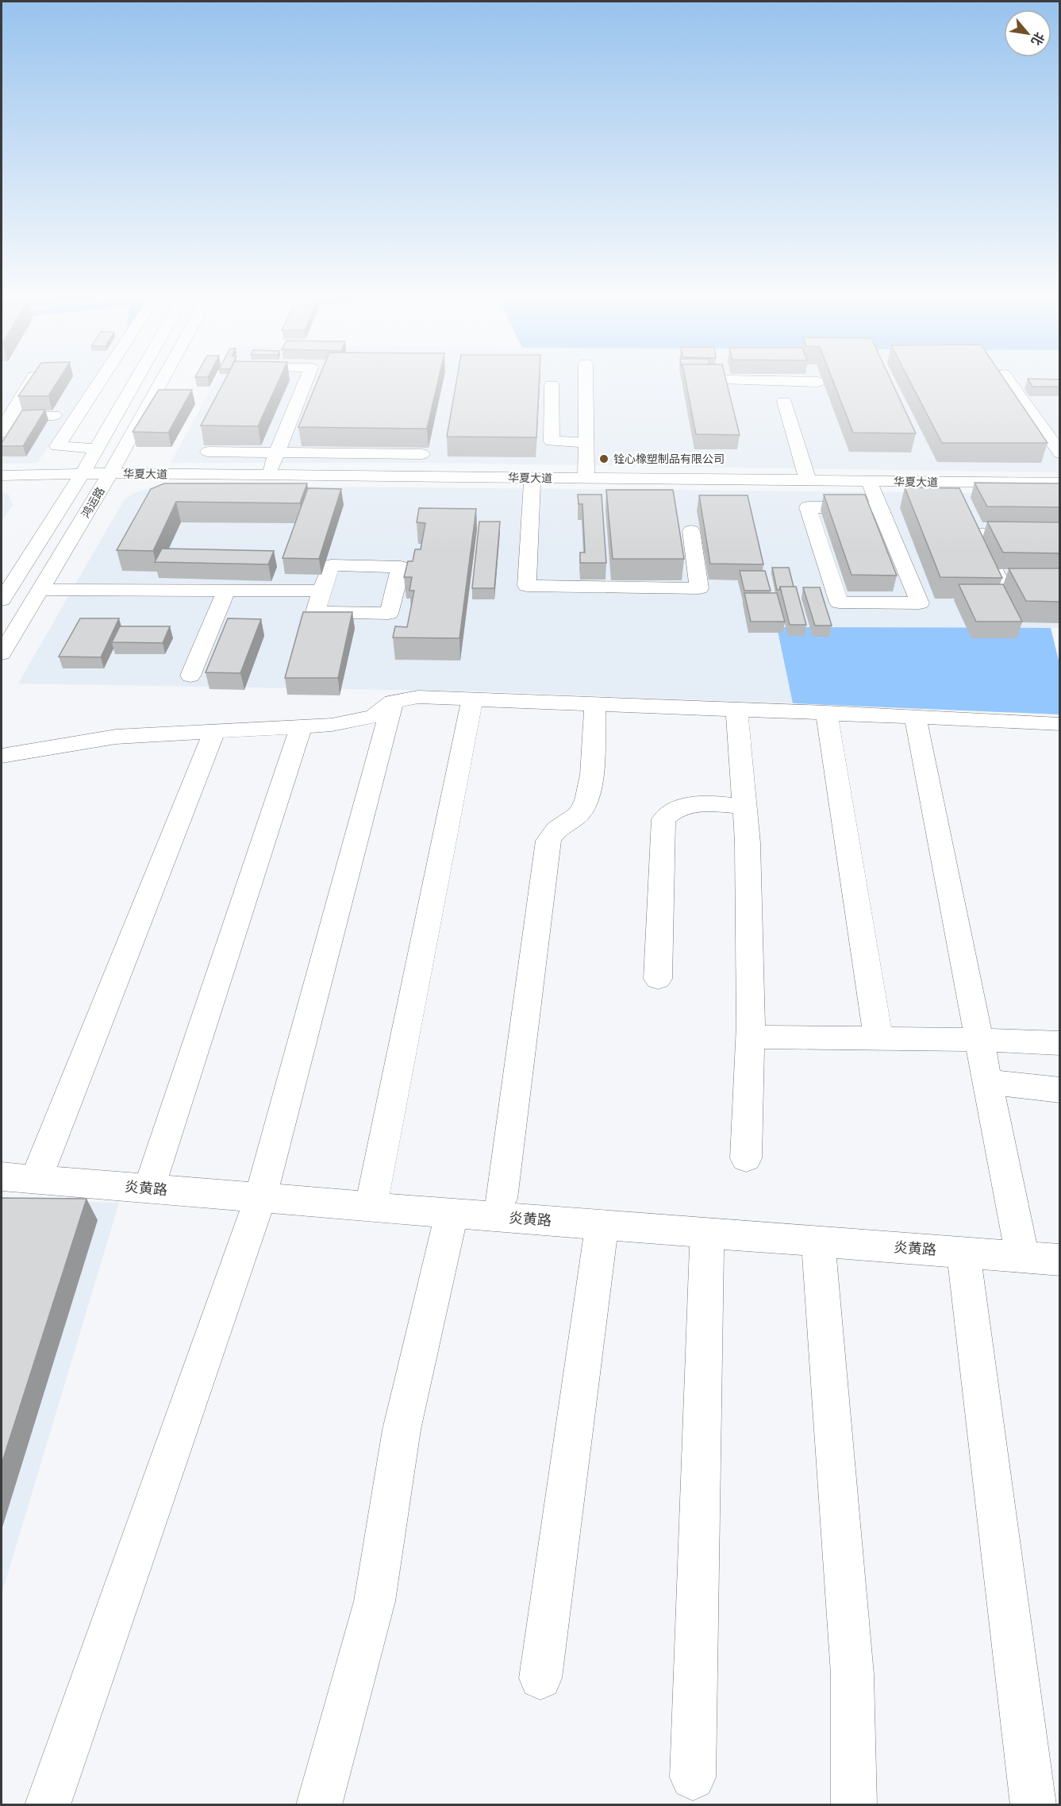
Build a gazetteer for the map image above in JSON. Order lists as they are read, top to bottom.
{
  "streets": {
    "street": ["华夏大道", "鸿运路", "炎黄路"]
  },
  "crossings": [
    ["华夏大道", "鸿运路"]
  ],
  "places": ["铨心橡塑制品有限公司"],
  "north": "bottom right"
}
